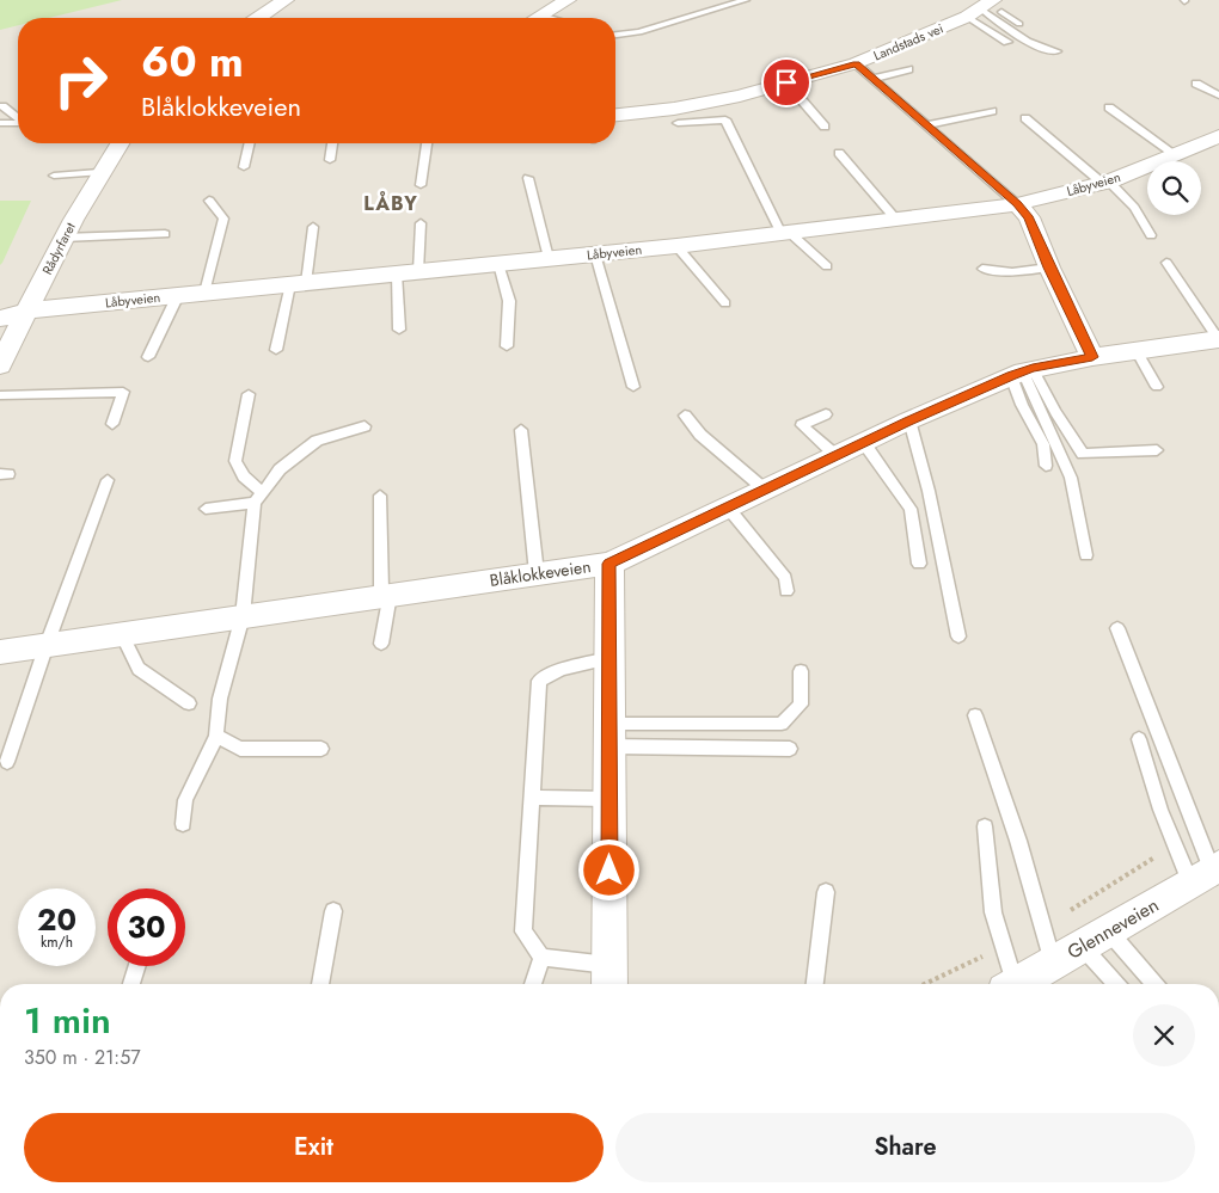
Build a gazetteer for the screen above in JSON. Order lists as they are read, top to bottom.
{
  "streets": {
    "street": [
      "Landstads vei",
      "Låbyveien",
      "Rådyrfaret",
      "Blåklokkeveien",
      "Glenneveien"
    ]
  },
  "crossings": [
    ["Låbyveien", "Rådyrfaret"]
  ],
  "districts": ["LÅBY"],
  "page": {
    "turn": ["60 m", "Blåklokkeveien"],
    "speed": "20 km/h",
    "limit": "30",
    "heading": ["1 min", "350 m · 21:57"],
    "buttons": ["Exit", "Share"]
  }
}
